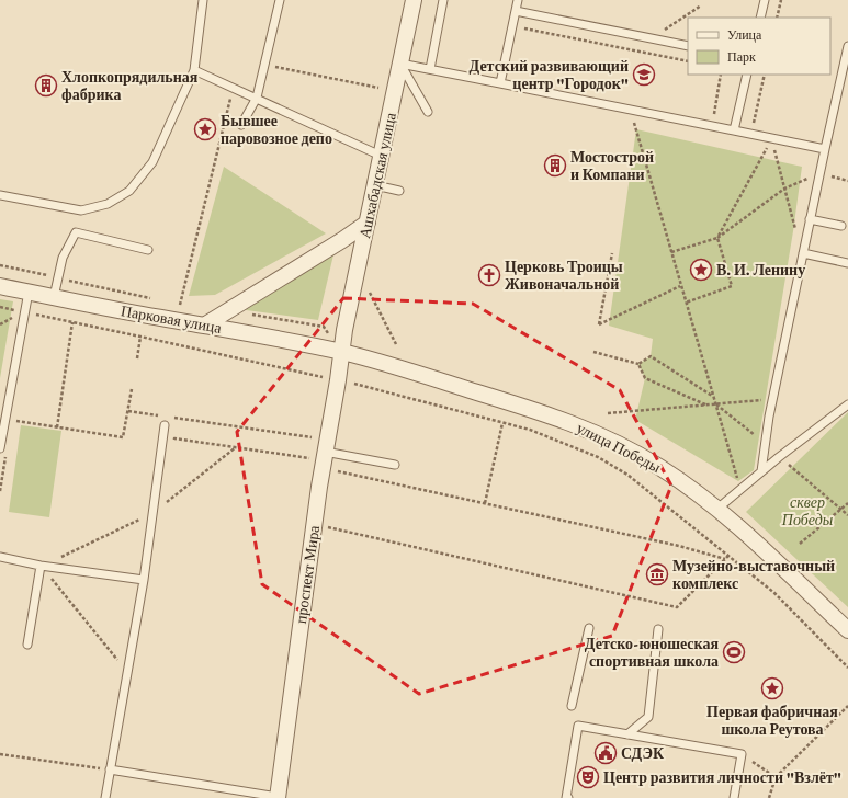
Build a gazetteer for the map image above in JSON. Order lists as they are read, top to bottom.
{
  "streets": {
    "street": [
      "Ашхабадская улица",
      "Парковая улица",
      "улица Победы",
      "проспект Мира"
    ]
  },
  "crossings": [
    ["Ашхабадская улица", "Парковая улица"],
    ["Ашхабадская улица", "улица Победы"],
    ["Ашхабадская улица", "проспект Мира"],
    ["Парковая улица", "улица Победы"],
    ["Парковая улица", "проспект Мира"],
    ["улица Победы", "проспект Мира"]
  ],
  "parks": ["сквер Победы"],
  "places": {
    "school or university": ["Детский развивающий центр \"Городок\""],
    "building": ["Хлопкопрядильная фабрика", "Мостострой и Компани"],
    "place": ["Бывшее паровозное депо", "В. И. Ленину", "Первая фабричная школа Реутова"],
    "church": ["Церковь Троицы Живоначальной"],
    "museum": ["Музейно-выставочный комплекс"],
    "sports": ["Детско-юношеская спортивная школа"],
    "public building": ["СДЭК"],
    "theatre": ["Центр развития личности \"Взлёт\""]
  },
  "legend": ["Улица", "Парк"]
}
